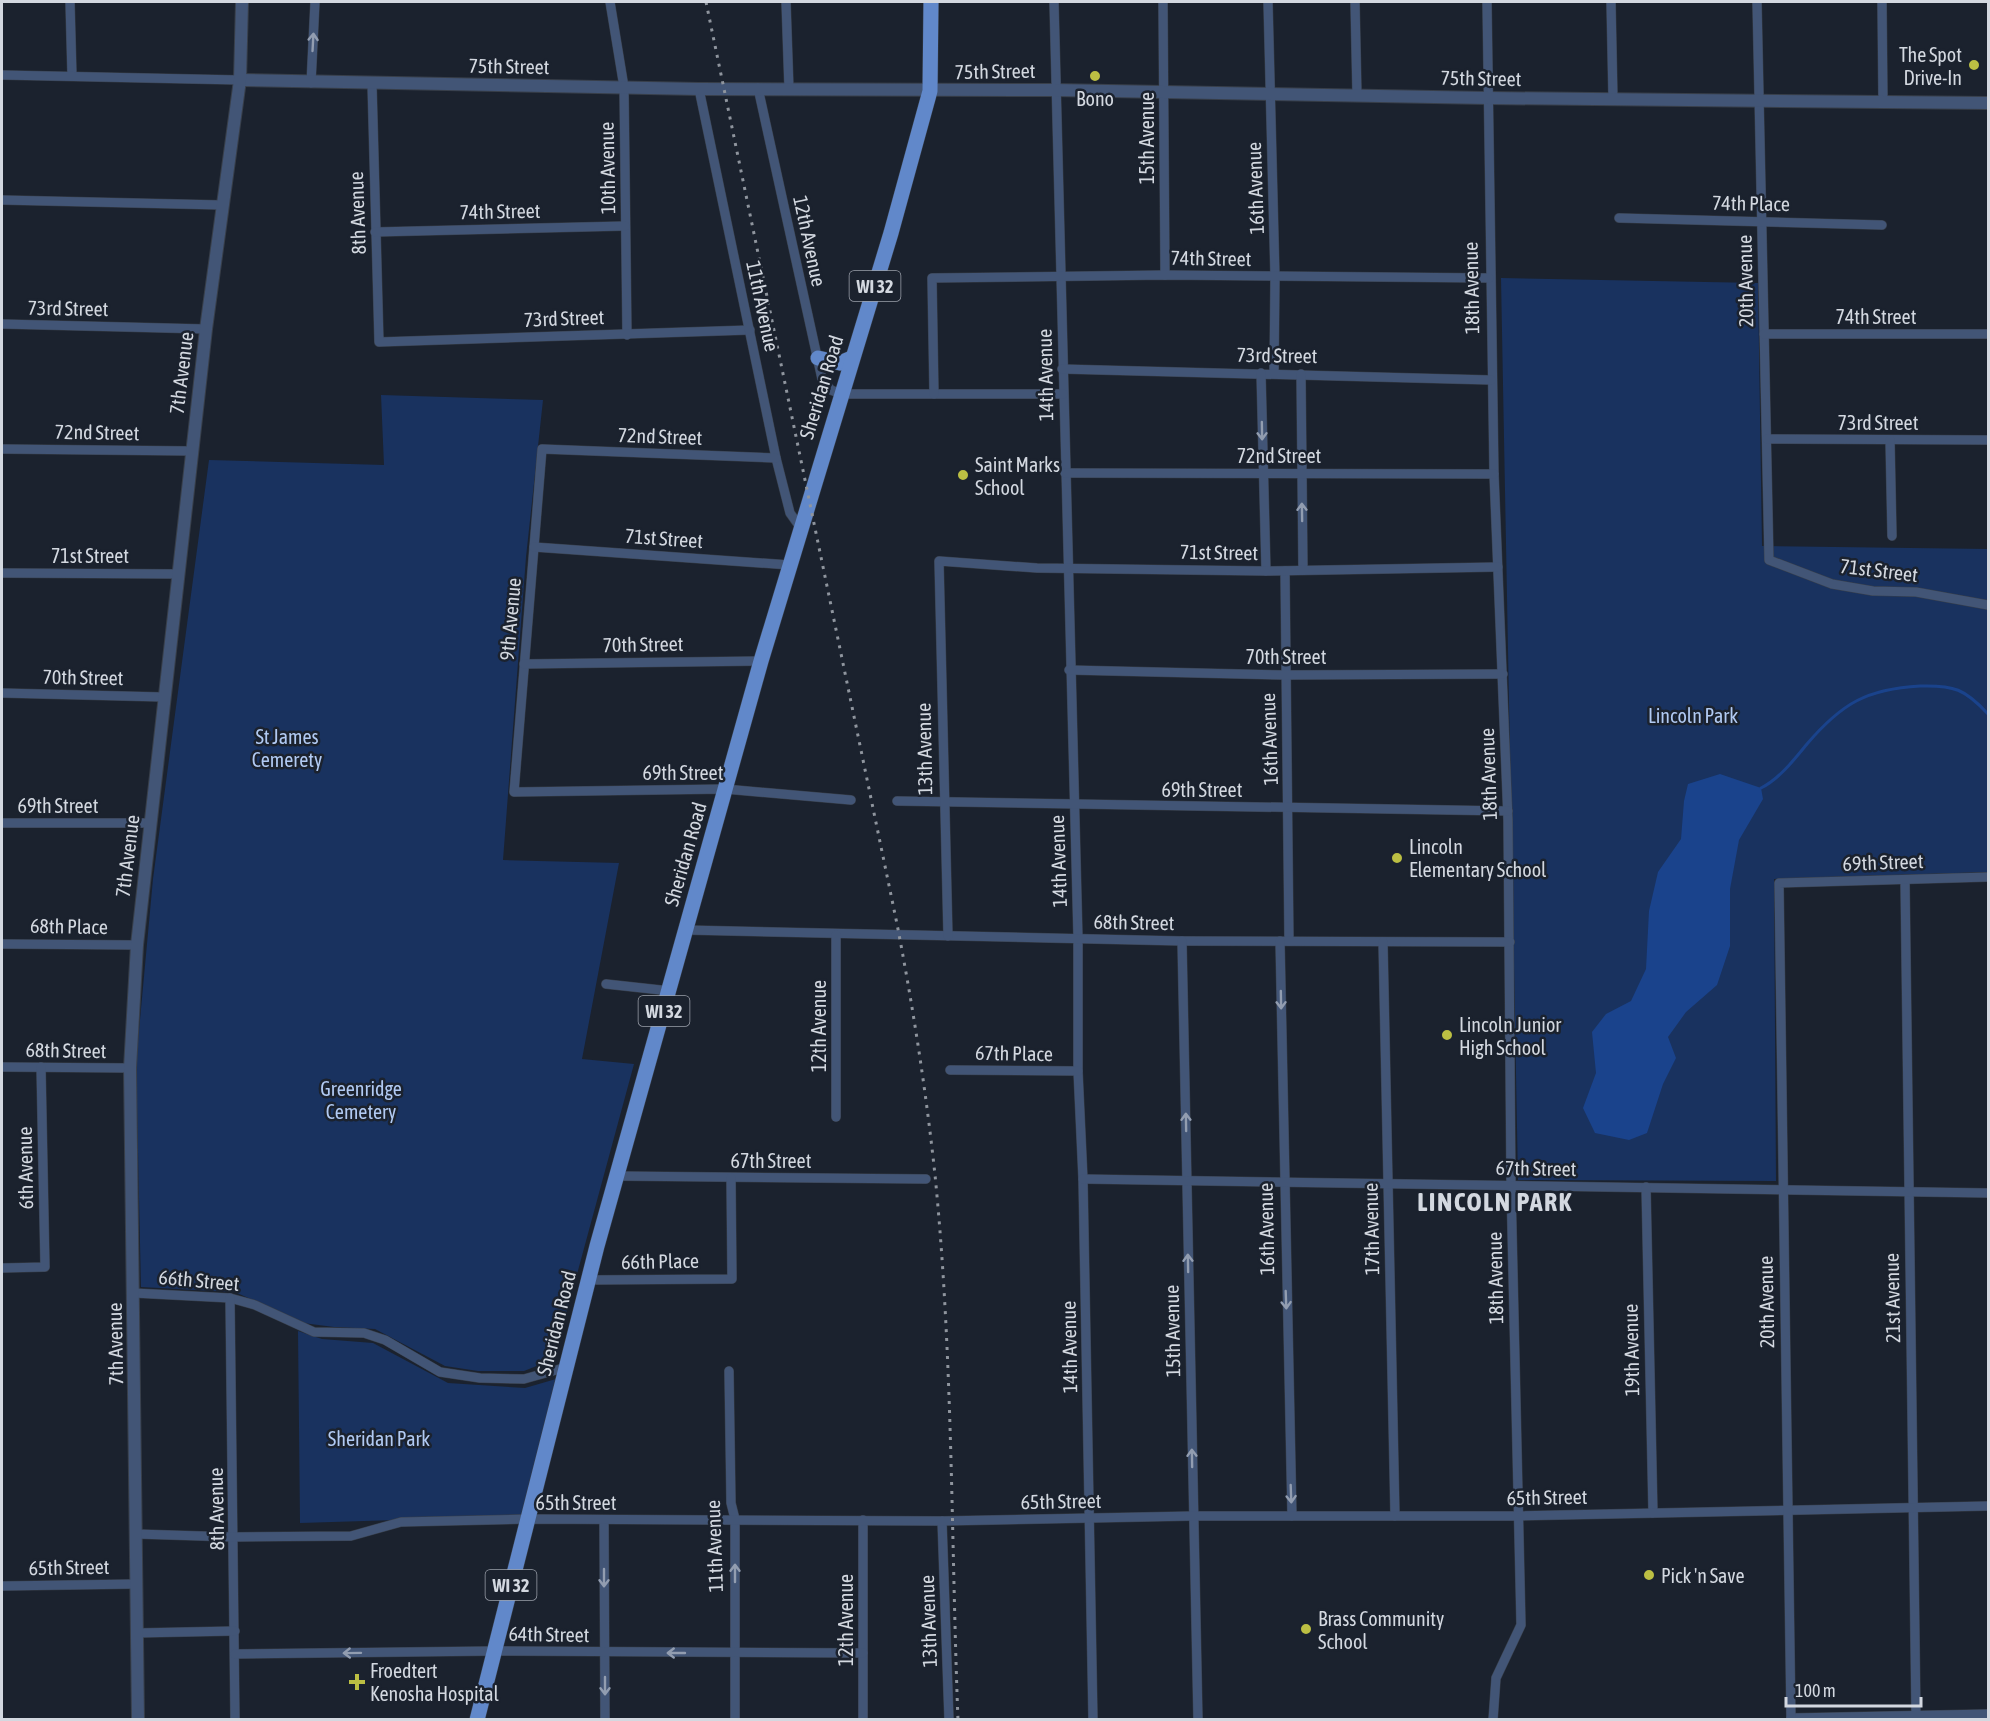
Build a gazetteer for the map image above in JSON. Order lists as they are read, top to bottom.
{
  "streets": {
    "main road": ["WI 32", "Sheridan Road"],
    "street": [
      "75th Street",
      "15th Avenue",
      "10th Avenue",
      "16th Avenue",
      "74th Place",
      "74th Street",
      "8th Avenue",
      "12th Avenue",
      "20th Avenue",
      "18th Avenue",
      "11th Avenue",
      "73rd Street",
      "7th Avenue",
      "14th Avenue",
      "72nd Street",
      "71st Street",
      "9th Avenue",
      "70th Street",
      "13th Avenue",
      "69th Street",
      "68th Street",
      "68th Place",
      "67th Place",
      "67th Street",
      "6th Avenue",
      "17th Avenue",
      "66th Place",
      "66th Street",
      "21st Avenue",
      "19th Avenue",
      "65th Street",
      "64th Street"
    ]
  },
  "crossings": [
    ["75th Street", "15th Avenue"],
    ["75th Street", "10th Avenue"],
    ["75th Street", "16th Avenue"],
    ["75th Street", "8th Avenue"],
    ["75th Street", "12th Avenue"],
    ["75th Street", "20th Avenue"],
    ["75th Street", "18th Avenue"],
    ["75th Street", "11th Avenue"],
    ["75th Street", "7th Avenue"],
    ["75th Street", "14th Avenue"],
    ["75th Street", "Sheridan Road"],
    ["15th Avenue", "74th Street"],
    ["15th Avenue", "68th Street"],
    ["15th Avenue", "67th Street"],
    ["15th Avenue", "65th Street"],
    ["10th Avenue", "74th Street"],
    ["10th Avenue", "73rd Street"],
    ["16th Avenue", "74th Street"],
    ["16th Avenue", "73rd Street"],
    ["16th Avenue", "71st Street"],
    ["16th Avenue", "70th Street"],
    ["16th Avenue", "69th Street"],
    ["16th Avenue", "68th Street"],
    ["16th Avenue", "67th Street"],
    ["16th Avenue", "65th Street"],
    ["74th Place", "20th Avenue"],
    ["74th Street", "8th Avenue"],
    ["74th Street", "20th Avenue"],
    ["74th Street", "18th Avenue"],
    ["74th Street", "14th Avenue"],
    ["8th Avenue", "73rd Street"],
    ["8th Avenue", "66th Street"],
    ["8th Avenue", "65th Street"],
    ["8th Avenue", "64th Street"],
    ["12th Avenue", "Sheridan Road"],
    ["12th Avenue", "68th Street"],
    ["12th Avenue", "65th Street"],
    ["12th Avenue", "64th Street"],
    ["20th Avenue", "73rd Street"],
    ["20th Avenue", "71st Street"],
    ["20th Avenue", "69th Street"],
    ["20th Avenue", "67th Street"],
    ["20th Avenue", "65th Street"],
    ["18th Avenue", "73rd Street"],
    ["18th Avenue", "72nd Street"],
    ["18th Avenue", "71st Street"],
    ["18th Avenue", "70th Street"],
    ["18th Avenue", "69th Street"],
    ["18th Avenue", "68th Street"],
    ["18th Avenue", "67th Street"],
    ["18th Avenue", "65th Street"],
    ["11th Avenue", "73rd Street"],
    ["11th Avenue", "Sheridan Road"],
    ["11th Avenue", "72nd Street"],
    ["11th Avenue", "65th Street"],
    ["11th Avenue", "64th Street"],
    ["73rd Street", "7th Avenue"],
    ["73rd Street", "14th Avenue"],
    ["7th Avenue", "72nd Street"],
    ["7th Avenue", "71st Street"],
    ["7th Avenue", "70th Street"],
    ["7th Avenue", "69th Street"],
    ["7th Avenue", "68th Street"],
    ["7th Avenue", "68th Place"],
    ["7th Avenue", "66th Street"],
    ["7th Avenue", "65th Street"],
    ["14th Avenue", "72nd Street"],
    ["14th Avenue", "71st Street"],
    ["14th Avenue", "70th Street"],
    ["14th Avenue", "69th Street"],
    ["14th Avenue", "68th Street"],
    ["14th Avenue", "67th Place"],
    ["14th Avenue", "67th Street"],
    ["14th Avenue", "65th Street"],
    ["Sheridan Road", "71st Street"],
    ["Sheridan Road", "70th Street"],
    ["Sheridan Road", "69th Street"],
    ["Sheridan Road", "68th Street"],
    ["Sheridan Road", "67th Street"],
    ["Sheridan Road", "66th Place"],
    ["Sheridan Road", "66th Street"],
    ["Sheridan Road", "65th Street"],
    ["Sheridan Road", "64th Street"],
    ["72nd Street", "9th Avenue"],
    ["71st Street", "9th Avenue"],
    ["71st Street", "13th Avenue"],
    ["9th Avenue", "70th Street"],
    ["9th Avenue", "69th Street"],
    ["13th Avenue", "69th Street"],
    ["13th Avenue", "68th Street"],
    ["13th Avenue", "65th Street"],
    ["69th Street", "21st Avenue"],
    ["68th Street", "6th Avenue"],
    ["68th Street", "17th Avenue"],
    ["67th Street", "17th Avenue"],
    ["67th Street", "66th Place"],
    ["67th Street", "21st Avenue"],
    ["67th Street", "19th Avenue"],
    ["17th Avenue", "65th Street"],
    ["21st Avenue", "65th Street"],
    ["19th Avenue", "65th Street"]
  ],
  "one_way": ["15th Avenue", "16th Avenue", "64th Street"],
  "districts": ["LINCOLN PARK"],
  "parks": [
    "Lincoln Park",
    "St James Cemerety",
    "Greenridge Cemetery",
    "Sheridan Park"
  ],
  "places": {
    "other": [
      "The Spot Drive-In",
      "Bono",
      "Saint Marks School",
      "Lincoln Elementary School",
      "Lincoln Junior High School",
      "Pick 'n Save",
      "Brass Community School"
    ],
    "health": ["Froedtert Kenosha Hospital"]
  },
  "scale_bar": "100 m"
}
